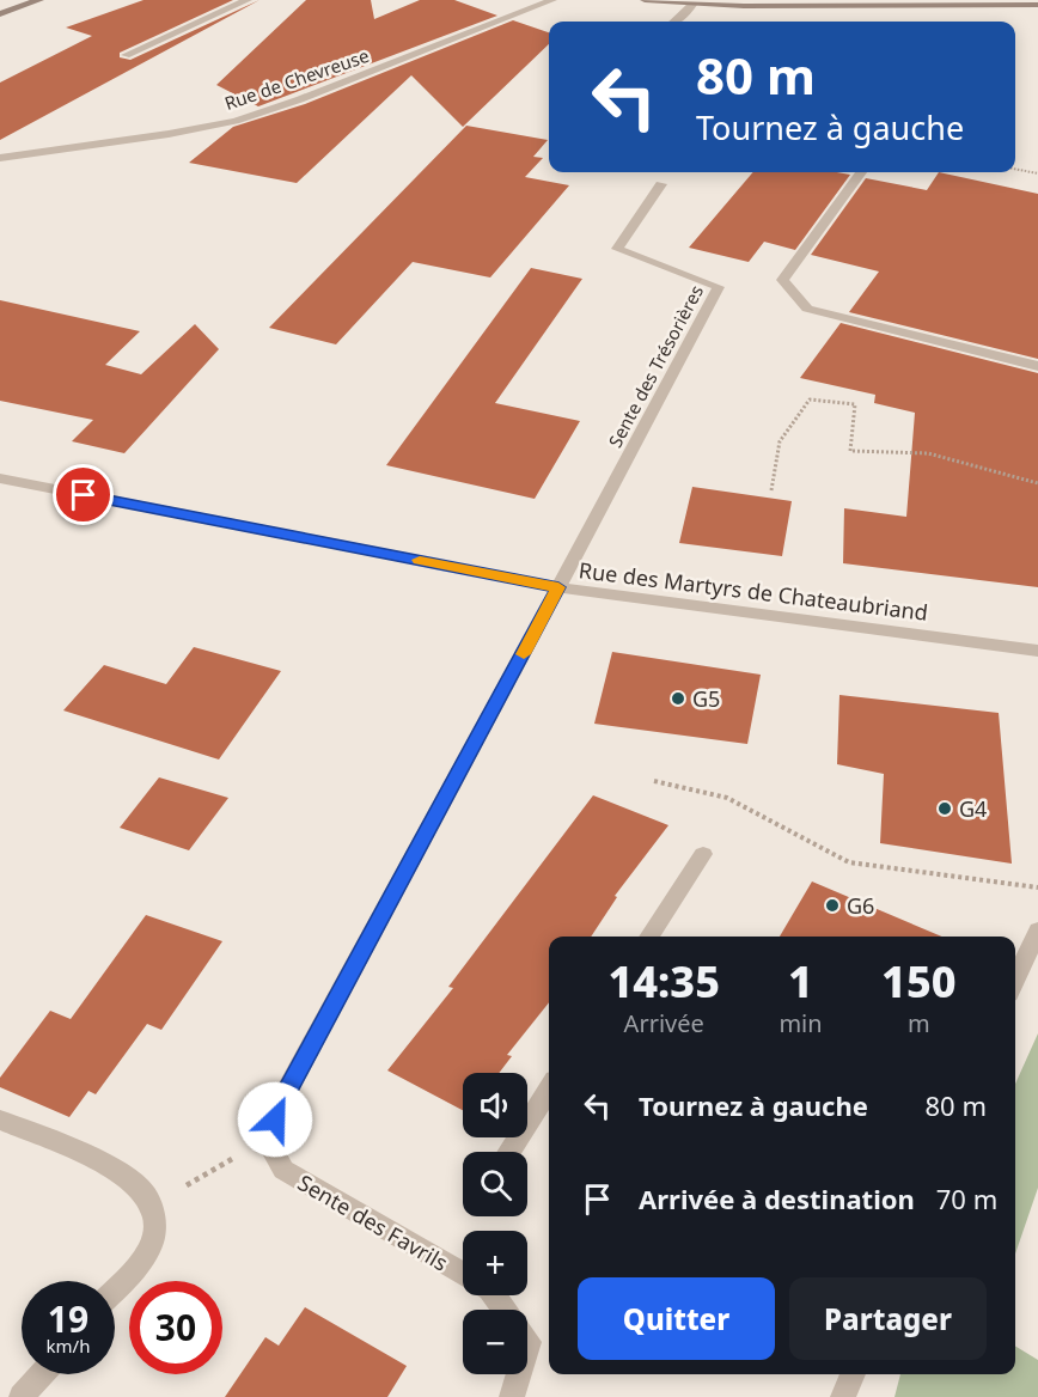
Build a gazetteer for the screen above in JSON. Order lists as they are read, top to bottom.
{
  "streets": {
    "street": [
      "Rue de Chevreuse",
      "Sente des Trésorières",
      "Rue des Martyrs de Chateaubriand",
      "Sente des Favrils"
    ]
  },
  "crossings": [
    ["Sente des Trésorières", "Rue des Martyrs de Chateaubriand"]
  ],
  "places": ["G5", "G4", "G6"],
  "page": {
    "turn": ["80 m", "Tournez à gauche"],
    "eta": [
      "14:35",
      "Arrivée",
      "1",
      "min",
      "150",
      "m"
    ],
    "list": [
      {
        "name": "Tournez à gauche",
        "value": "80 m"
      },
      {
        "name": "Arrivée à destination",
        "value": "70 m"
      }
    ],
    "map_buttons": ["+", "−"],
    "buttons": ["Quitter", "Partager"],
    "speed": "19 km/h",
    "limit": "30"
  }
}
